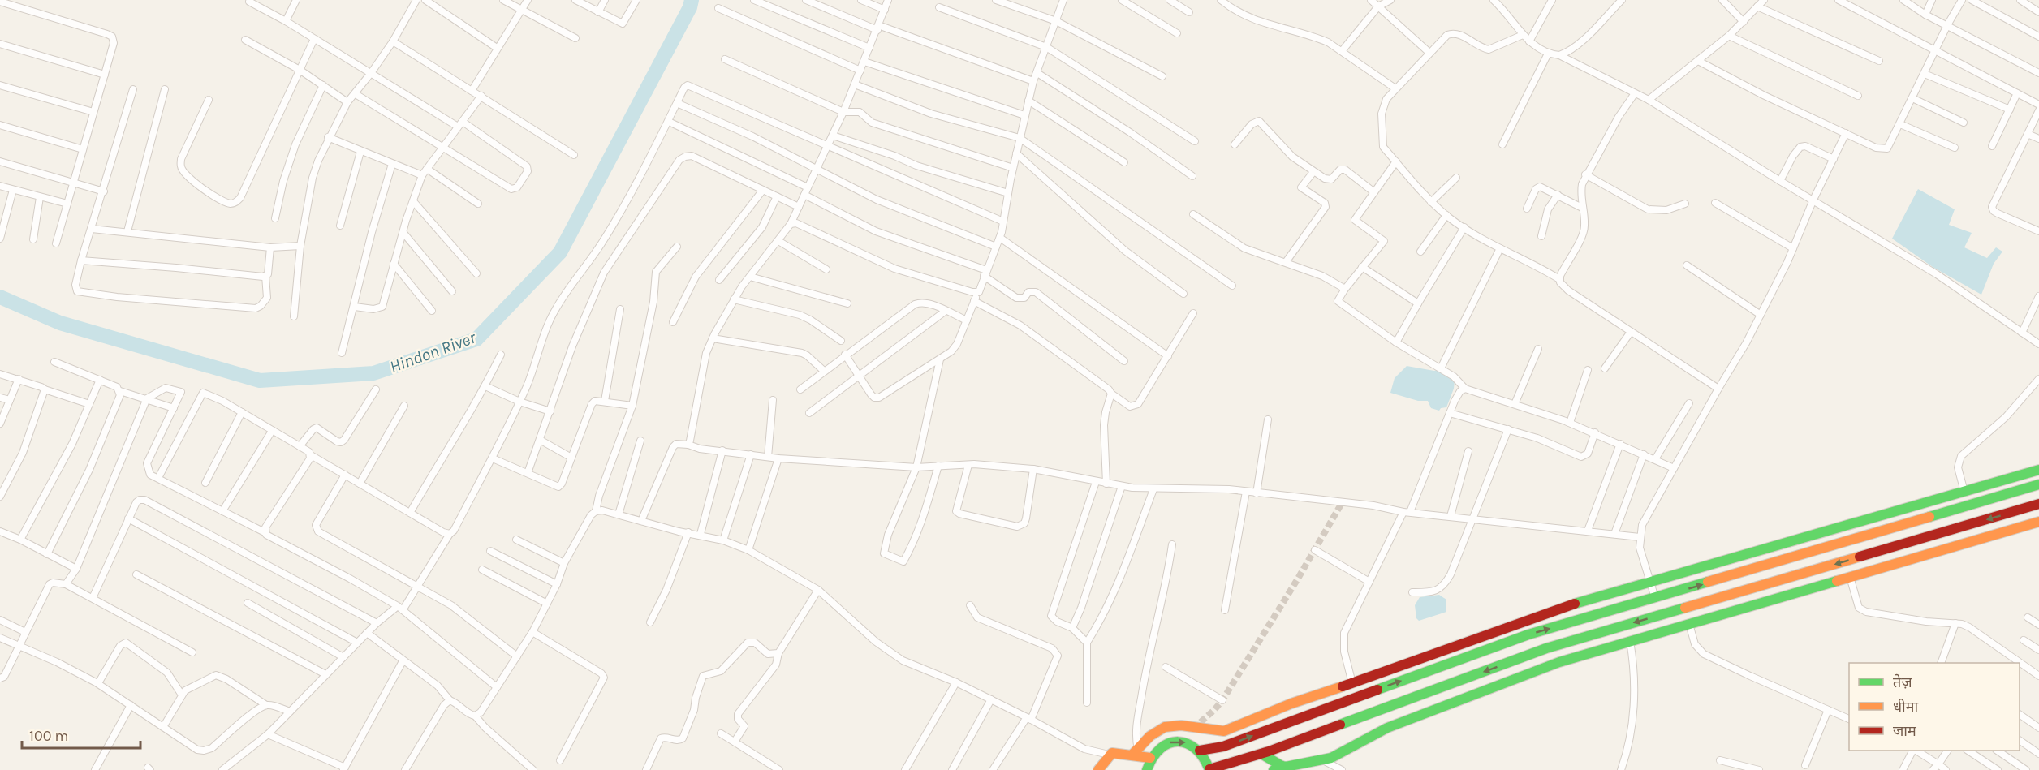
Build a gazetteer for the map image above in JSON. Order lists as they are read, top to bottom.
{
  "water": ["Hindon River"],
  "legend": ["तेज़", "धीमा", "जाम"],
  "scale_bar": "100 m"
}
